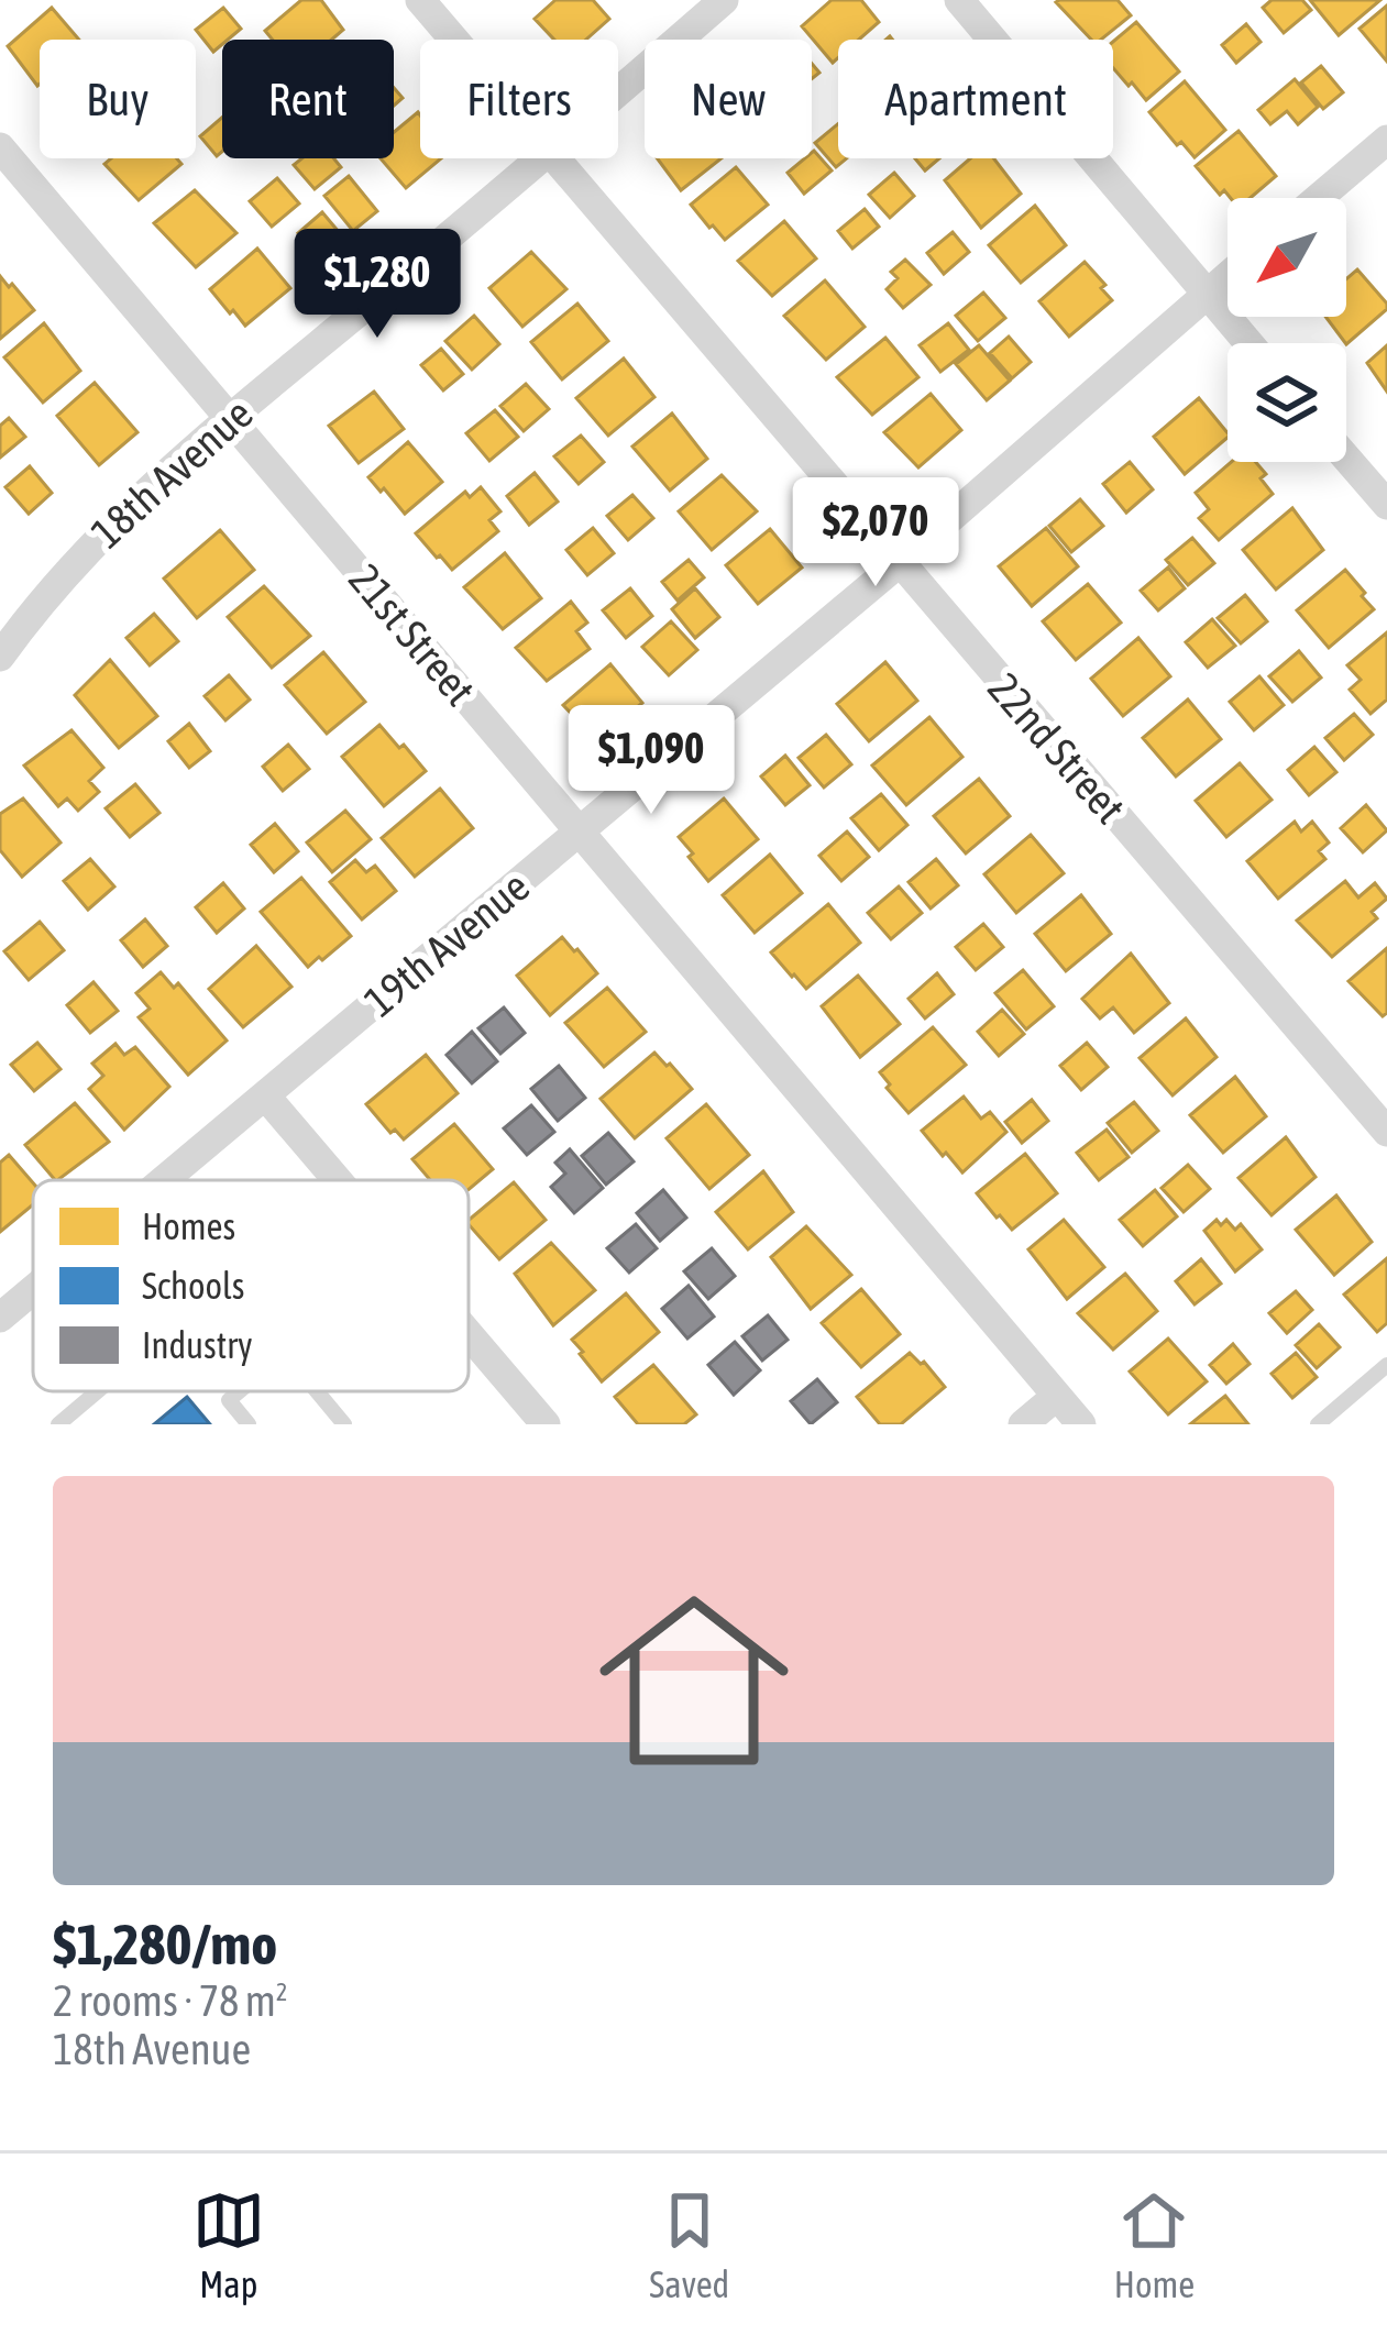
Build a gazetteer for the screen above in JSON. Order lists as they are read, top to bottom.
{
  "streets": {
    "street": [
      "18th Avenue",
      "21st Street",
      "22nd Street",
      "19th Avenue"
    ]
  },
  "crossings": [
    ["18th Avenue", "21st Street"],
    ["21st Street", "19th Avenue"],
    ["22nd Street", "19th Avenue"]
  ],
  "legend": ["Homes", "Schools", "Industry"],
  "north": "bottom left",
  "page": {
    "chip": [
      "Buy",
      "Rent",
      "Filters",
      "New",
      "Apartment"
    ],
    "price": ["$1,280", "$2,070", "$1,090"],
    "list": [
      {
        "name": "$1,280/mo",
        "note": "2 rooms · 78 m² · 18th Avenue"
      }
    ],
    "tabs": ["Map", "Saved", "Home"]
  }
}
